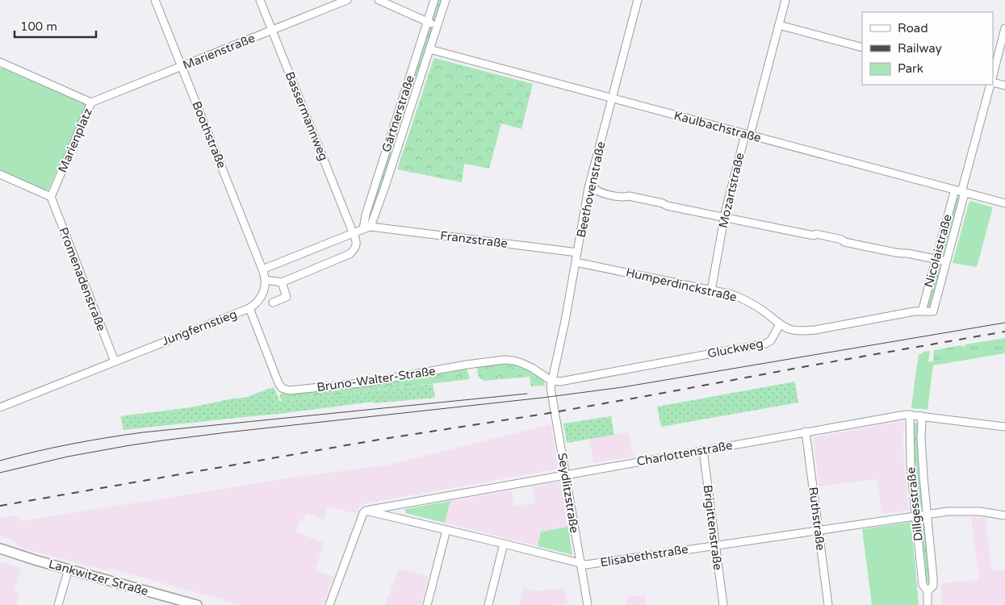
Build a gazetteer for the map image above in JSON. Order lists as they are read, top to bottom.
{
  "streets": {
    "main road": ["Lankwitzer Straße"],
    "street": [
      "Marienstraße",
      "Gärtnerstraße",
      "Bassermannweg",
      "Kaulbachstraße",
      "Boothstraße",
      "Marienplatz",
      "Beethovenstraße",
      "Mozartstraße",
      "Franzstraße",
      "Nicolaistraße",
      "Promenadenstraße",
      "Humperdinckstraße",
      "Jungfernstieg",
      "Gluckweg",
      "Bruno-Walter-Straße",
      "Charlottenstraße",
      "Seydlitzstraße",
      "Dillgesstraße",
      "Ruthstraße",
      "Brigittenstraße",
      "Elisabethstraße"
    ]
  },
  "crossings": [
    ["Marienstraße", "Bassermannweg"],
    ["Marienstraße", "Boothstraße"],
    ["Marienstraße", "Marienplatz"],
    ["Gärtnerstraße", "Kaulbachstraße"],
    ["Gärtnerstraße", "Franzstraße"],
    ["Kaulbachstraße", "Beethovenstraße"],
    ["Kaulbachstraße", "Mozartstraße"],
    ["Kaulbachstraße", "Nicolaistraße"],
    ["Boothstraße", "Jungfernstieg"],
    ["Marienplatz", "Promenadenstraße"],
    ["Beethovenstraße", "Franzstraße"],
    ["Beethovenstraße", "Humperdinckstraße"],
    ["Beethovenstraße", "Gluckweg"],
    ["Beethovenstraße", "Bruno-Walter-Straße"],
    ["Beethovenstraße", "Seydlitzstraße"],
    ["Mozartstraße", "Humperdinckstraße"],
    ["Promenadenstraße", "Jungfernstieg"],
    ["Humperdinckstraße", "Gluckweg"],
    ["Jungfernstieg", "Bruno-Walter-Straße"],
    ["Gluckweg", "Bruno-Walter-Straße"],
    ["Gluckweg", "Seydlitzstraße"],
    ["Bruno-Walter-Straße", "Seydlitzstraße"],
    ["Charlottenstraße", "Seydlitzstraße"],
    ["Charlottenstraße", "Dillgesstraße"],
    ["Charlottenstraße", "Ruthstraße"],
    ["Charlottenstraße", "Brigittenstraße"],
    ["Charlottenstraße", "Elisabethstraße"],
    ["Seydlitzstraße", "Elisabethstraße"],
    ["Dillgesstraße", "Elisabethstraße"],
    ["Ruthstraße", "Elisabethstraße"],
    ["Brigittenstraße", "Elisabethstraße"]
  ],
  "legend": ["Road", "Railway", "Park"],
  "scale_bar": "100 m"
}
